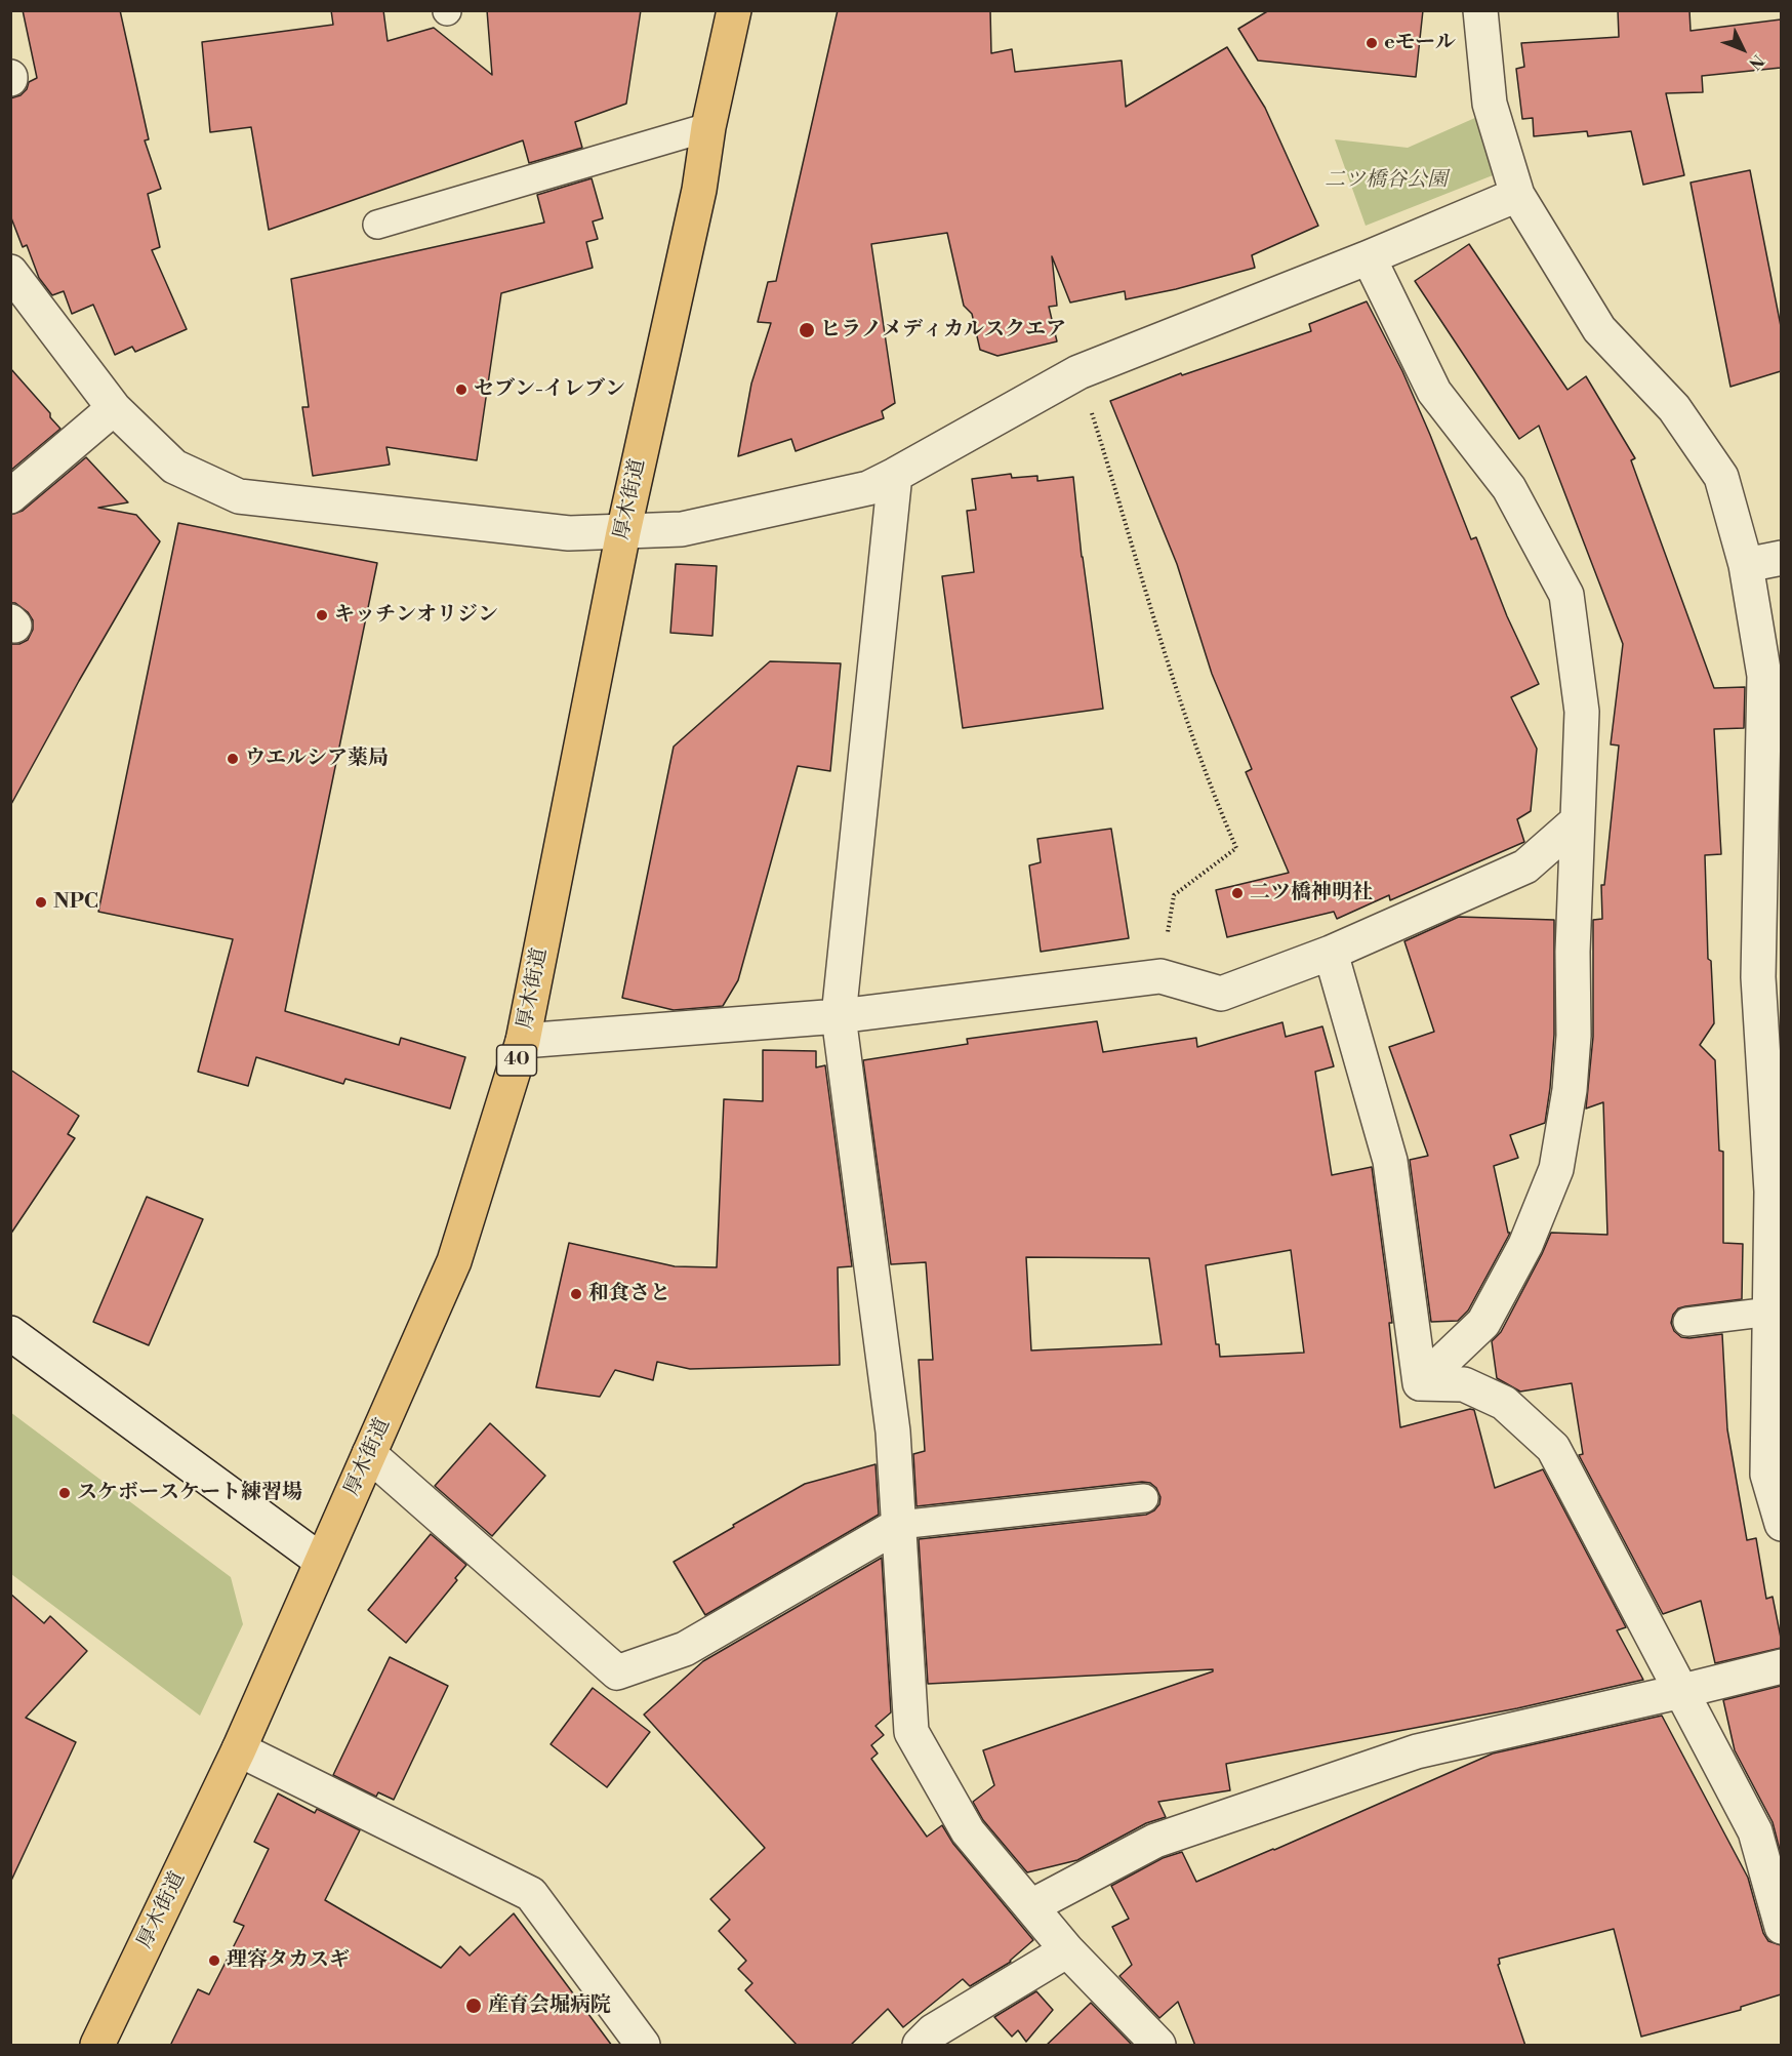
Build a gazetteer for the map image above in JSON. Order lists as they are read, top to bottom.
{
  "streets": {
    "main road": ["厚木街道", "40"]
  },
  "parks": ["二ツ橋谷公園"],
  "places": [
    "eモール",
    "ヒラノメディカルスクエア",
    "セブン-イレブン",
    "キッチンオリジン",
    "ウエルシア薬局",
    "二ツ橋神明社",
    "NPC",
    "和食さと",
    "スケボースケート練習場",
    "理容タカスギ",
    "産育会堀病院"
  ],
  "north": "bottom right"
}
